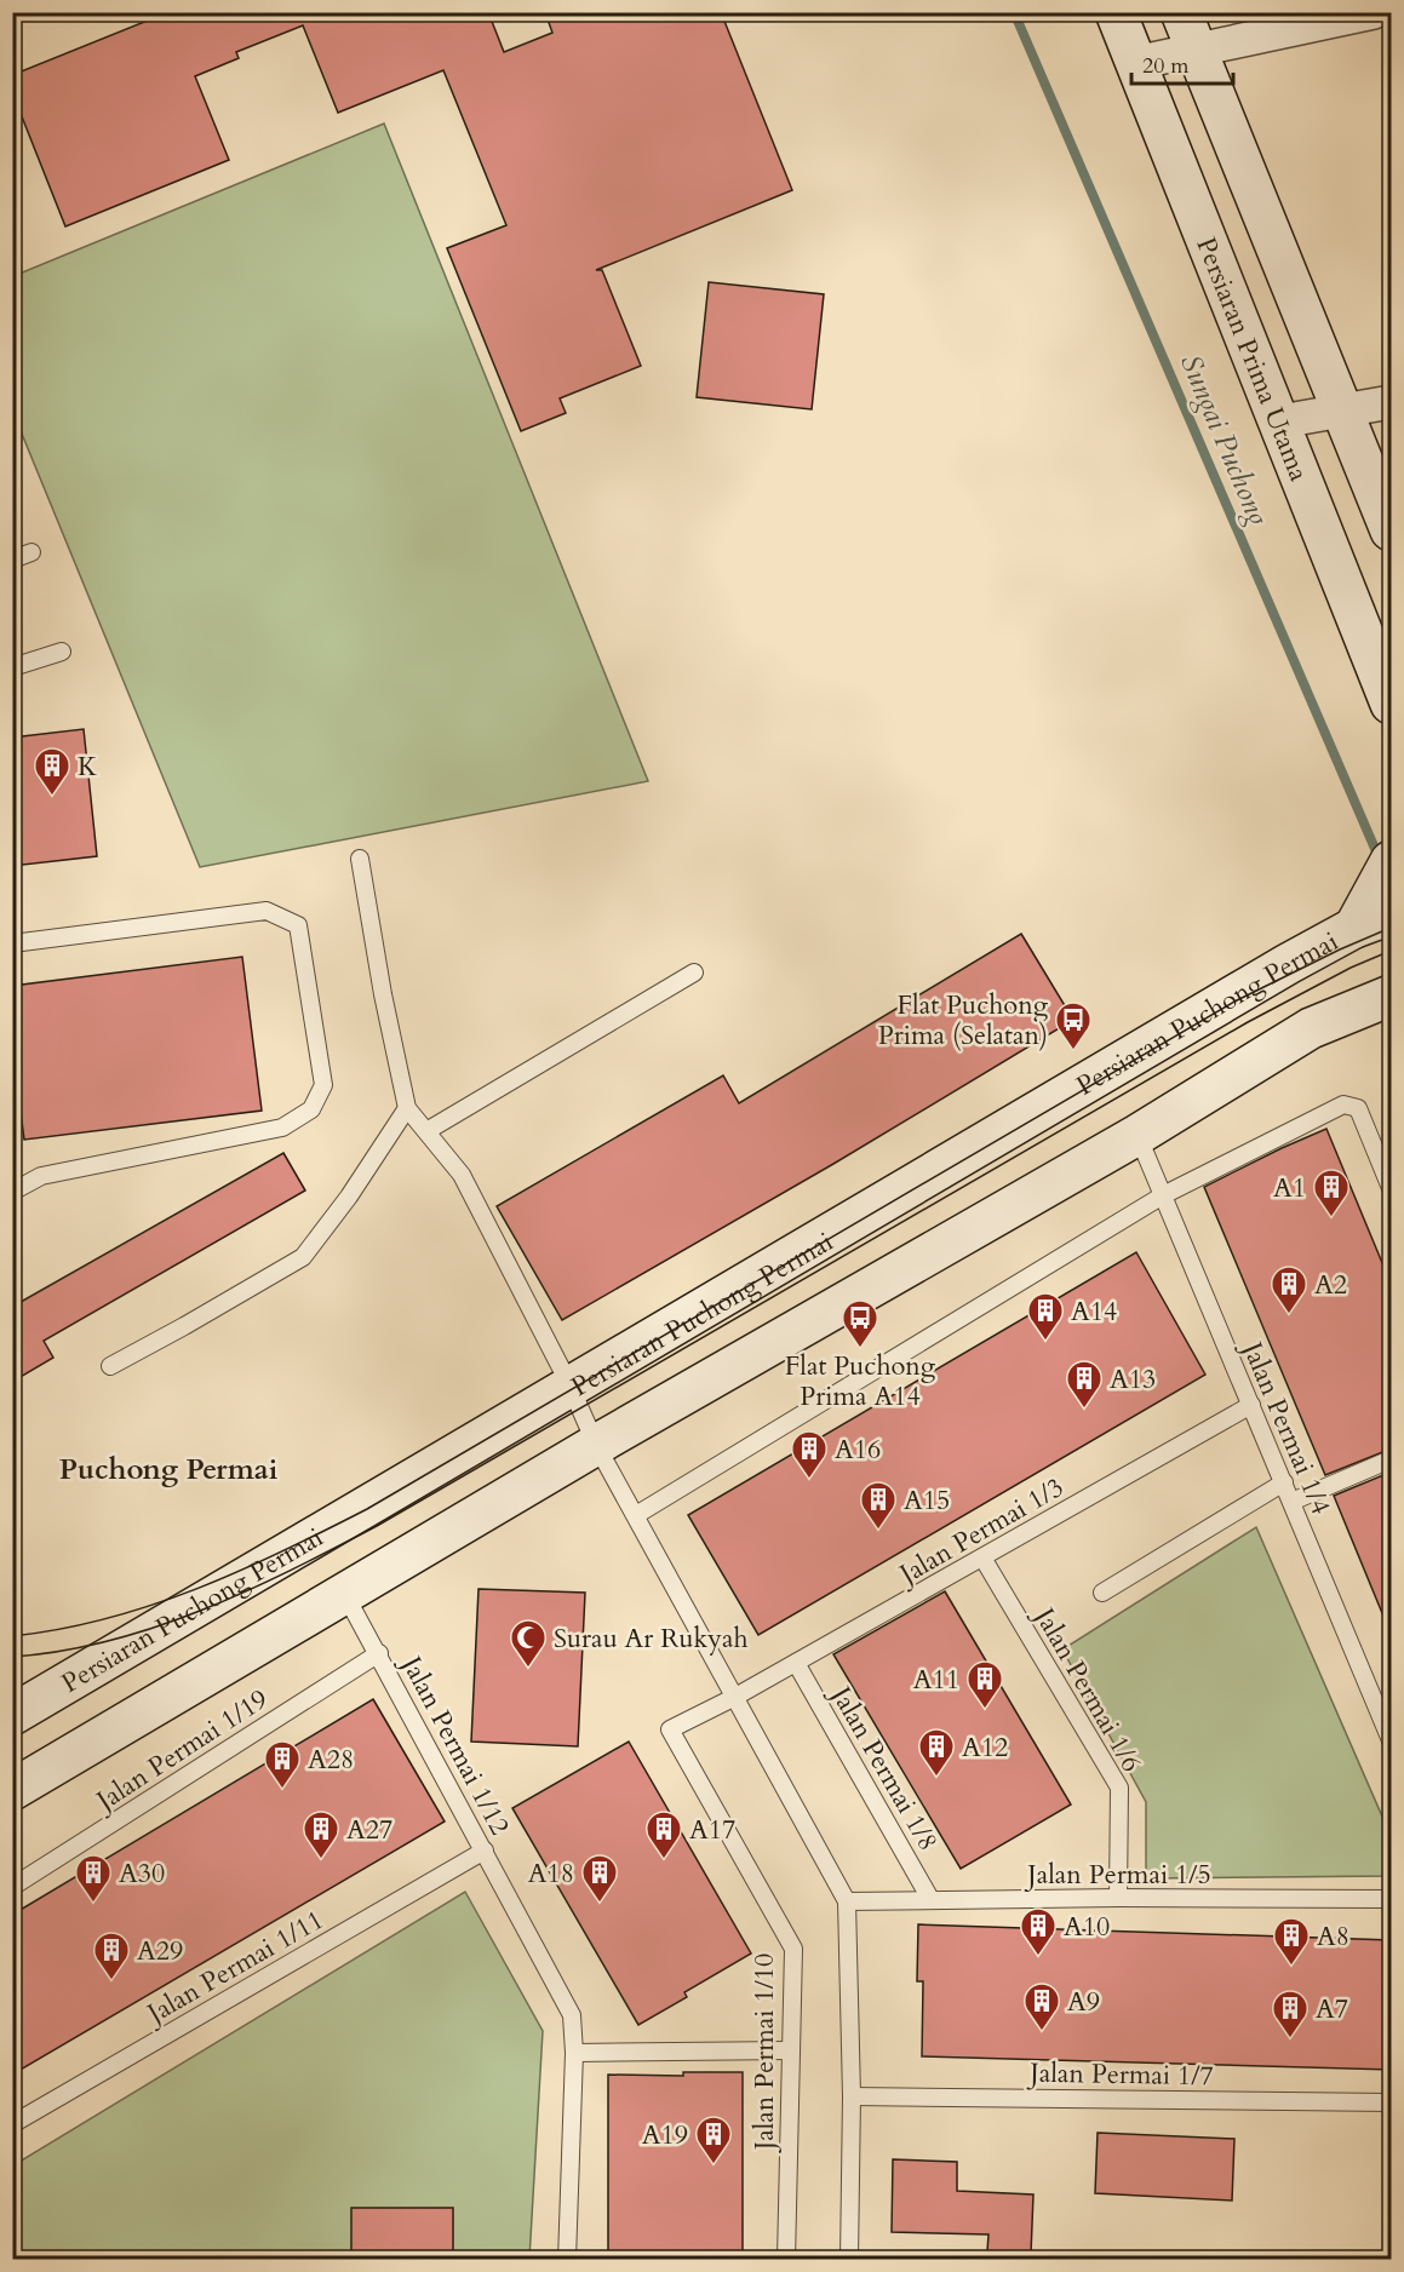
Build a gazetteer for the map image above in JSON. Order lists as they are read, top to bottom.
{
  "streets": {
    "main road": ["Persiaran Prima Utama", "Persiaran Puchong Permai"],
    "lane": [
      "Jalan Permai 1/4",
      "Jalan Permai 1/3",
      "Jalan Permai 1/6",
      "Jalan Permai 1/12",
      "Jalan Permai 1/19",
      "Jalan Permai 1/8",
      "Jalan Permai 1/5",
      "Jalan Permai 1/11",
      "Jalan Permai 1/10",
      "Jalan Permai 1/7"
    ]
  },
  "crossings": [
    ["Jalan Permai 1/4", "Jalan Permai 1/3"],
    ["Jalan Permai 1/3", "Jalan Permai 1/6"],
    ["Jalan Permai 1/3", "Jalan Permai 1/8"],
    ["Jalan Permai 1/3", "Jalan Permai 1/10"],
    ["Jalan Permai 1/6", "Jalan Permai 1/5"],
    ["Jalan Permai 1/12", "Jalan Permai 1/19"],
    ["Jalan Permai 1/12", "Jalan Permai 1/11"],
    ["Jalan Permai 1/8", "Jalan Permai 1/5"]
  ],
  "districts": ["Puchong Permai"],
  "water": ["Sungai Puchong"],
  "places": {
    "building": [
      "K",
      "A1",
      "A2",
      "A14",
      "A13",
      "A16",
      "A15",
      "A11",
      "A12",
      "A28",
      "A27",
      "A17",
      "A30",
      "A18",
      "A10",
      "A8",
      "A29",
      "A9",
      "A7",
      "A19"
    ],
    "bus stop": ["Flat Puchong Prima (Selatan)", "Flat Puchong Prima A14"],
    "mosque": ["Surau Ar Rukyah"]
  },
  "scale_bar": "20 m"
}
